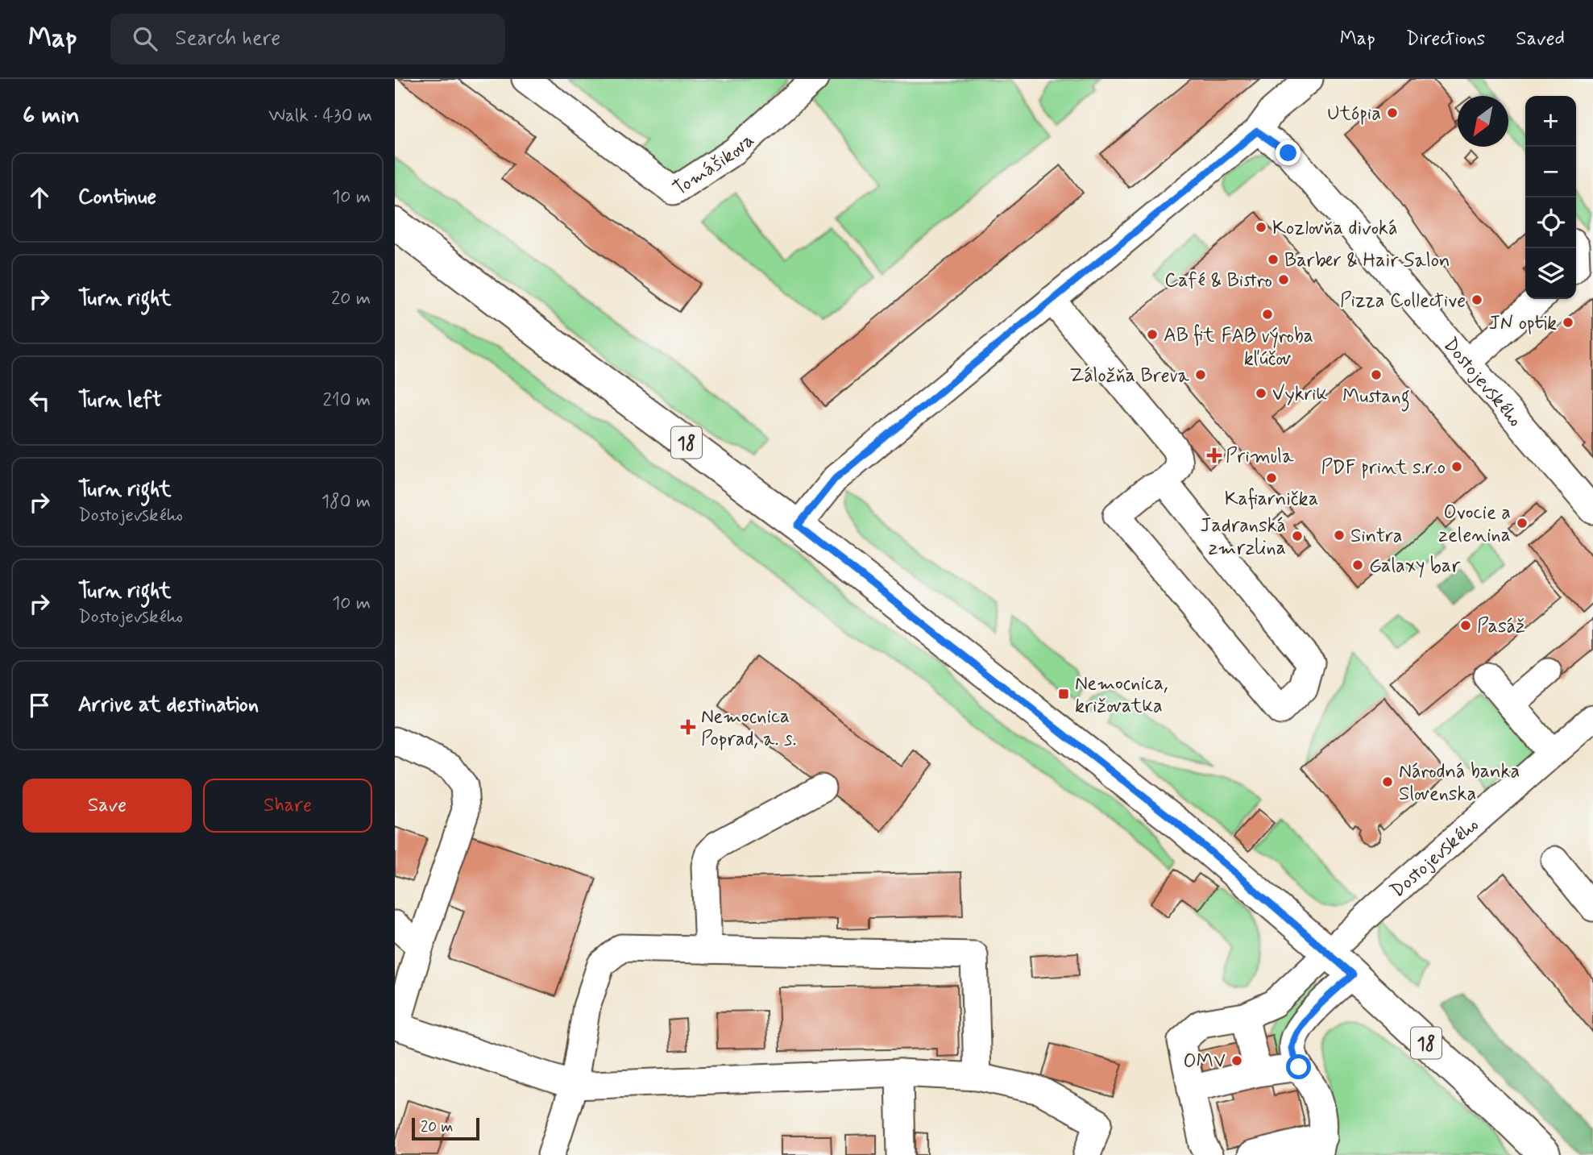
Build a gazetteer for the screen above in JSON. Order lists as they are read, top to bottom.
{
  "streets": {
    "main road": ["18"],
    "street": ["Tomášikova", "Dostojevského"]
  },
  "crossings": [
    ["Dostojevského", "18"]
  ],
  "places": {
    "other": [
      "Utópia",
      "Kozlovňa divoká",
      "Barber & Hair Salon",
      "Café & Bistro",
      "Pizza Collective",
      "FAB výroba kľúčov",
      "JN optik",
      "AB fit",
      "Záložňa Breva",
      "Mustang",
      "Vykrik",
      "PDF print s.r.o",
      "Kafiarnička",
      "Ovocie a zelenina",
      "Sintra",
      "Jadranská zmrzlina",
      "Galaxy bar",
      "Pasáž",
      "Národná banka Slovenska",
      "OMV"
    ],
    "health": ["Primula", "Nemocnica Poprad, a. s."],
    "transit": ["Nemocnica, križovatka"]
  },
  "scale_bar": "20 m",
  "north": "bottom left",
  "page": {
    "header": "Map",
    "search": "Search here",
    "nav": ["Map", "Directions", "Saved"],
    "heading": ["6 min", "Walk · 430 m"],
    "map_buttons": ["+", "−"],
    "list": [
      ["Continue", "10 m"],
      ["Turn right", "20 m"],
      ["Turn left", "210 m"],
      ["Turn right", "Dostojevského", "180 m"],
      ["Turn right", "Dostojevského", "10 m"],
      "Arrive at destination"
    ],
    "buttons": ["Save", "Share"],
    "scale": "20 m"
  }
}
